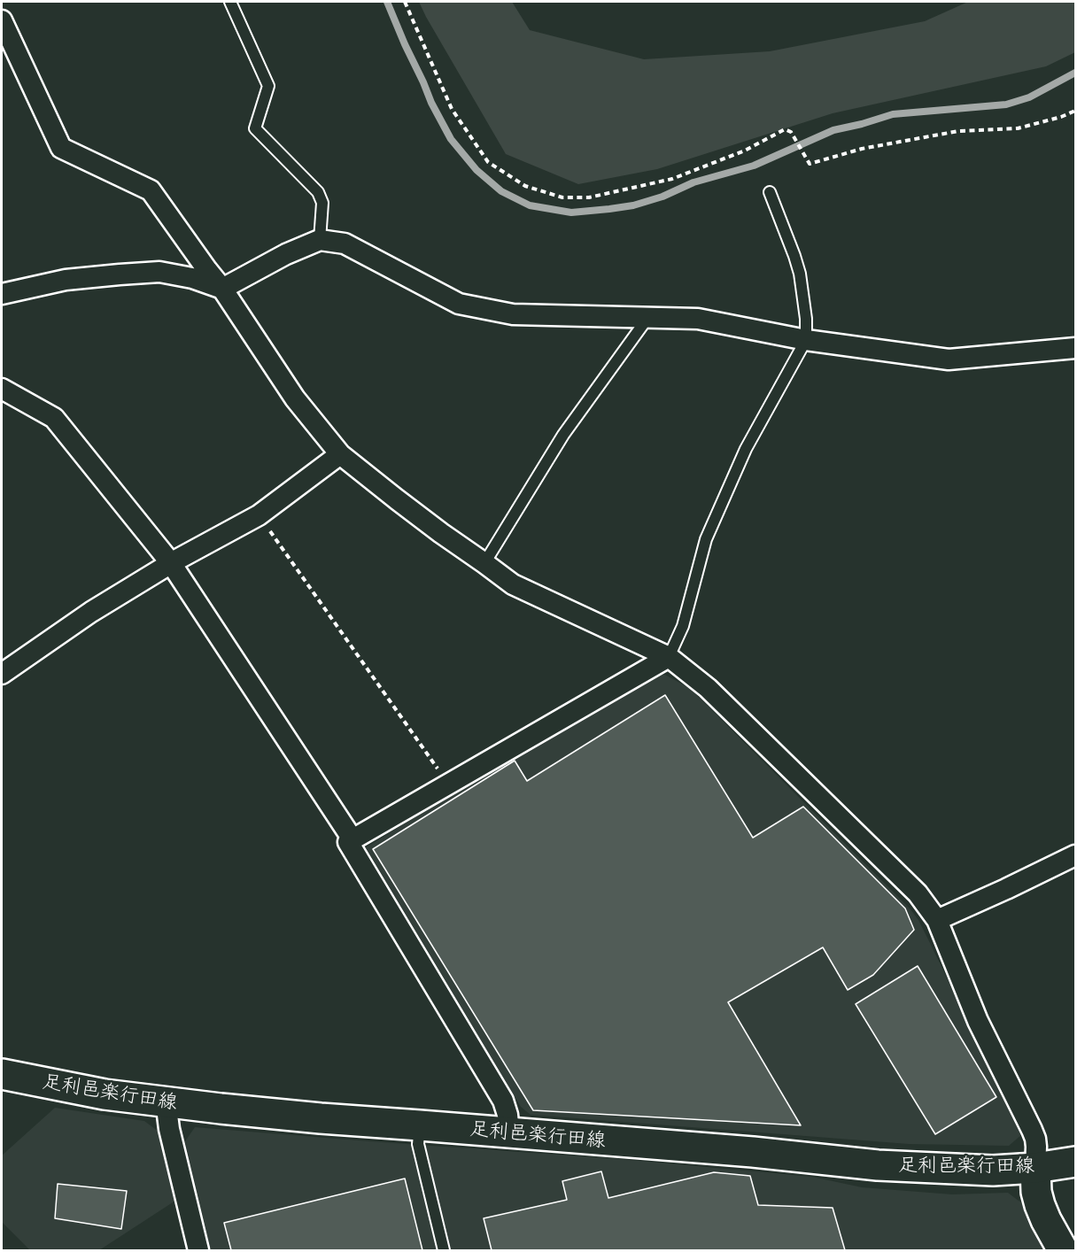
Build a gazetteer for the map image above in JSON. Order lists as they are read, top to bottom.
{
  "streets": {
    "main road": ["足利邑楽行田線"]
  }
}
